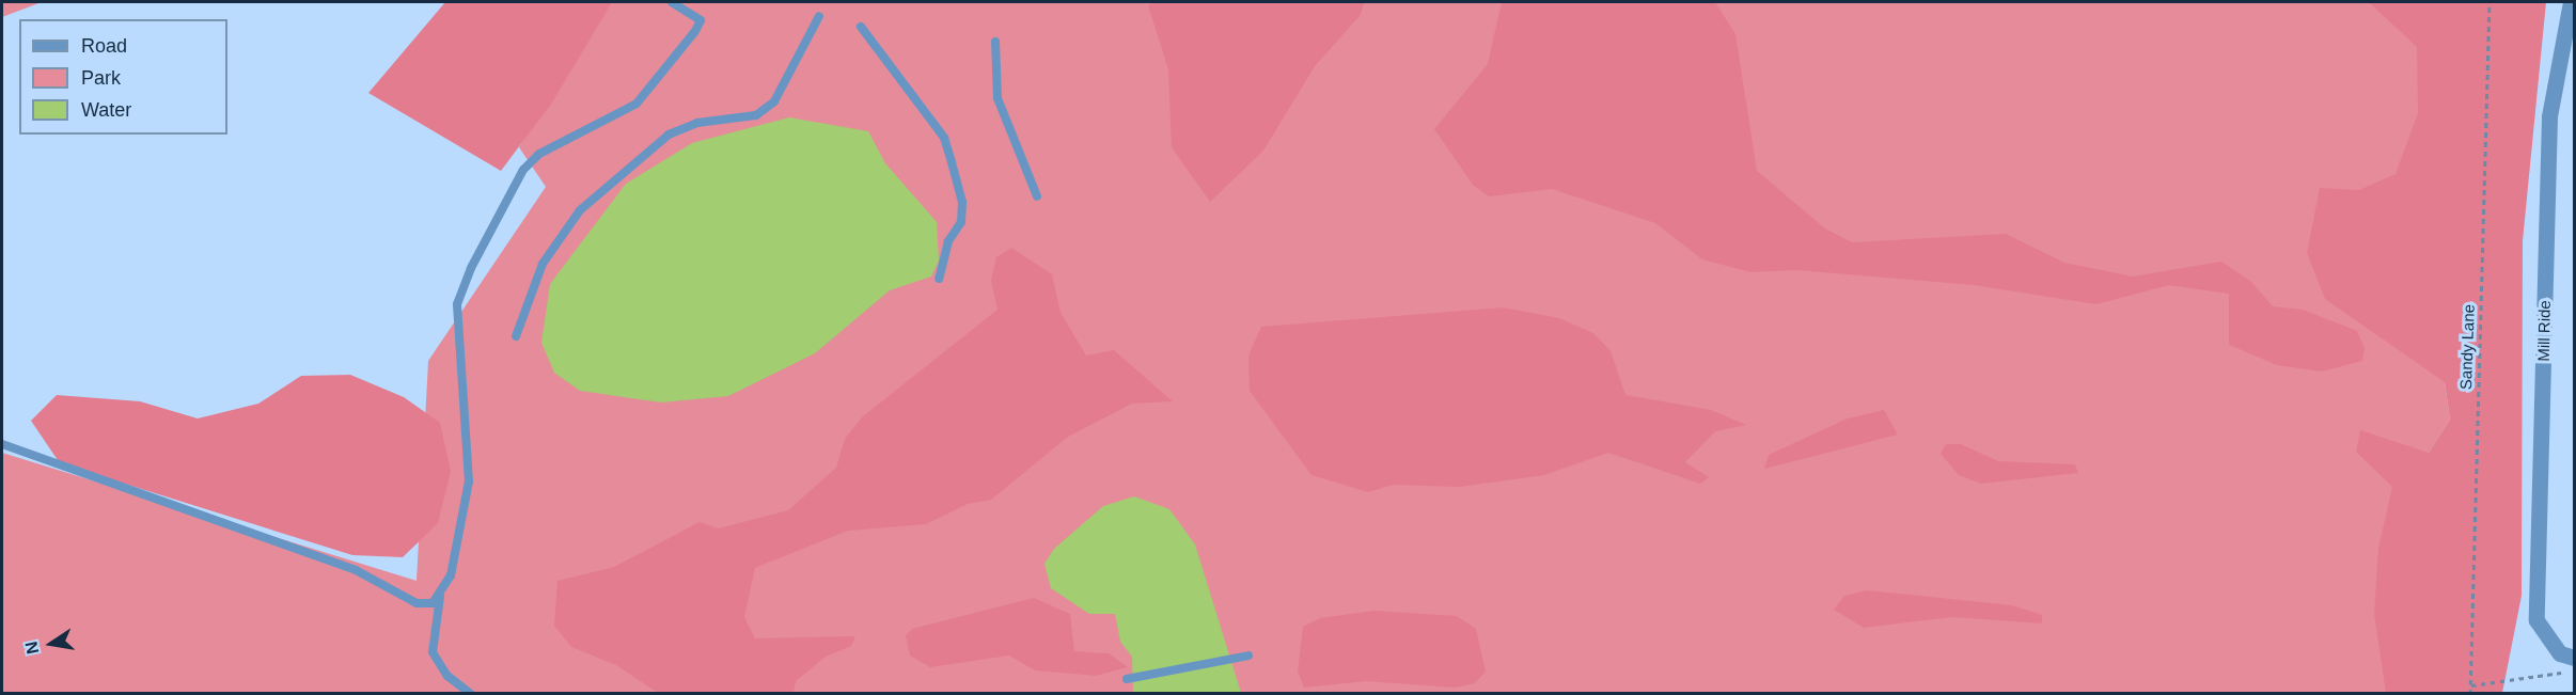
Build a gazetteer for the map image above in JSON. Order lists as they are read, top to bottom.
{
  "streets": {
    "street": ["Mill Ride"],
    "path": ["Sandy Lane"]
  },
  "legend": ["Road", "Park", "Water"],
  "north": "left"
}
